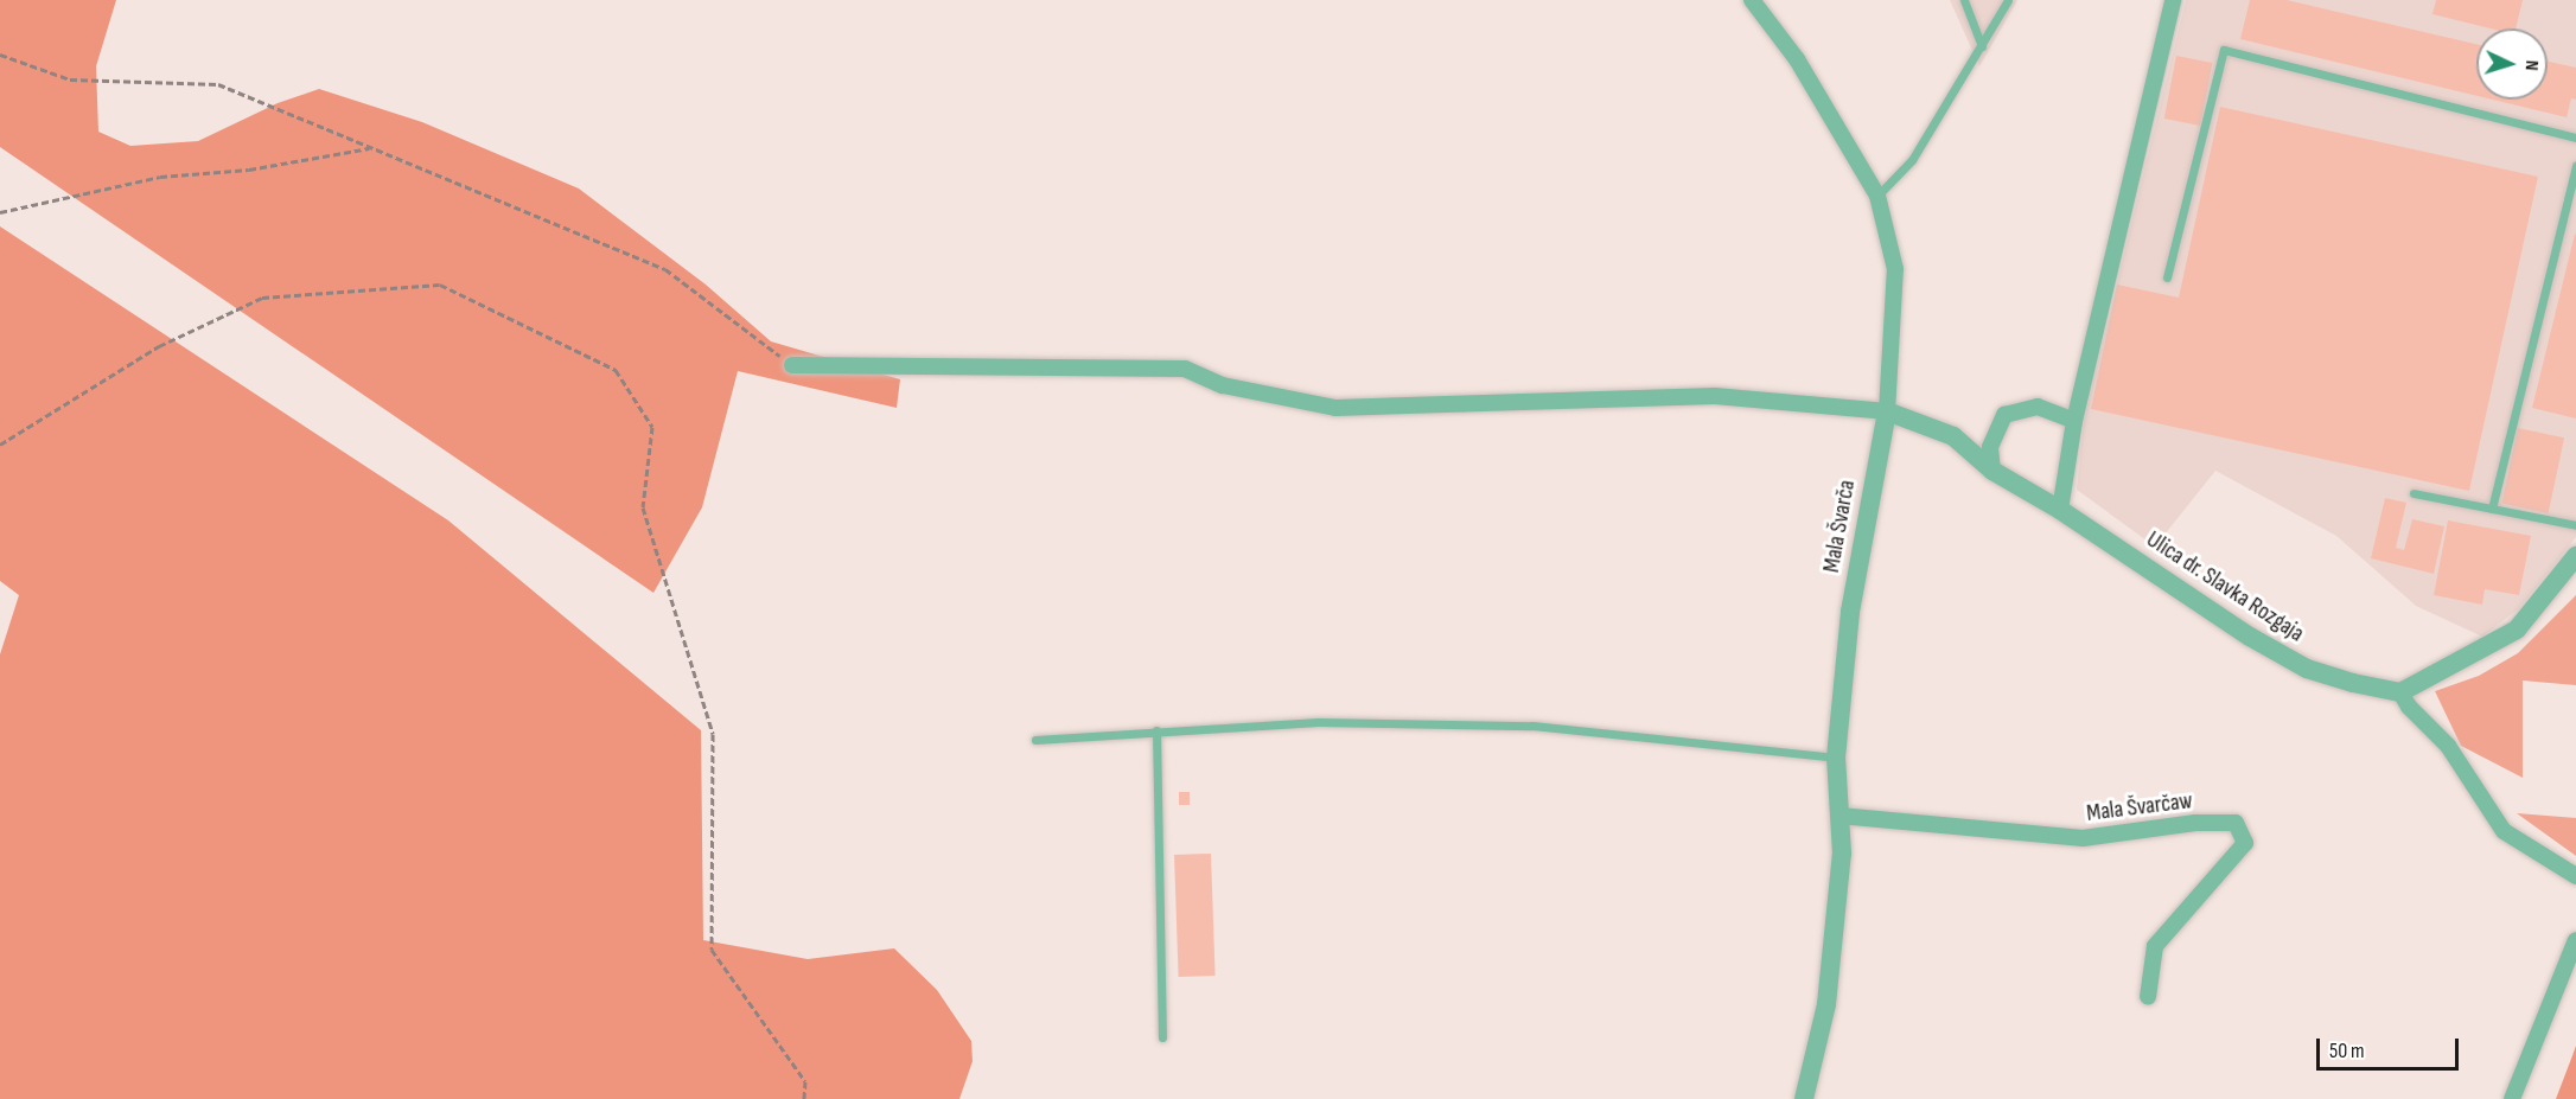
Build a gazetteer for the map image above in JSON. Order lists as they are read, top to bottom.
{
  "streets": {
    "street": ["Mala Švarča", "Ulica dr. Slavka Rozgaja", "Mala Švarčaw"]
  },
  "crossings": [
    ["Mala Švarča", "Ulica dr. Slavka Rozgaja"],
    ["Mala Švarča", "Mala Švarčaw"]
  ],
  "scale_bar": "50 m",
  "north": "right"
}
